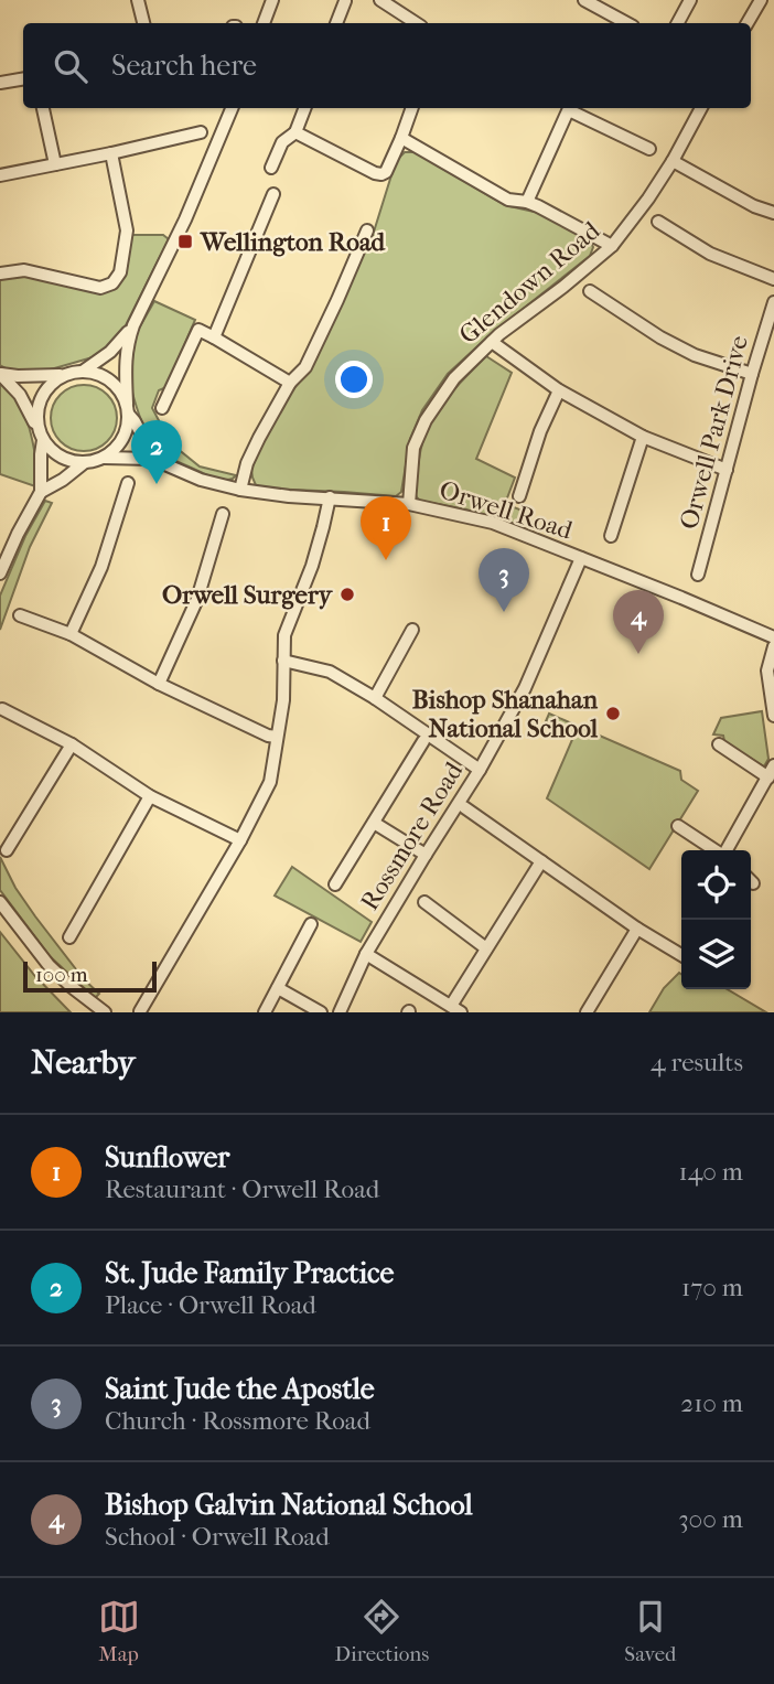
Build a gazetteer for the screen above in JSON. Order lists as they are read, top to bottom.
{
  "streets": {
    "street": [
      "Glendown Road",
      "Orwell Park Drive",
      "Orwell Road",
      "Rossmore Road"
    ]
  },
  "crossings": [
    ["Glendown Road", "Orwell Road"],
    ["Orwell Road", "Rossmore Road"]
  ],
  "places": {
    "transit": ["Wellington Road"],
    "other": ["Orwell Surgery", "Bishop Shanahan National School"]
  },
  "scale_bar": "100 m",
  "page": {
    "search": "Search here",
    "pins": [
      "2",
      "1",
      "3",
      "4"
    ],
    "scale": "100 m",
    "heading": ["Nearby", "4 results"],
    "list": [
      {
        "mark": "1",
        "name": "Sunflower",
        "note": "Restaurant · Orwell Road",
        "value": "140 m"
      },
      {
        "mark": "2",
        "name": "St. Jude Family Practice",
        "note": "Place · Orwell Road",
        "value": "170 m"
      },
      {
        "mark": "3",
        "name": "Saint Jude the Apostle",
        "note": "Church · Rossmore Road",
        "value": "210 m"
      },
      {
        "mark": "4",
        "name": "Bishop Galvin National School",
        "note": "School · Orwell Road",
        "value": "300 m"
      }
    ],
    "nav": ["Map", "Directions", "Saved"]
  }
}
